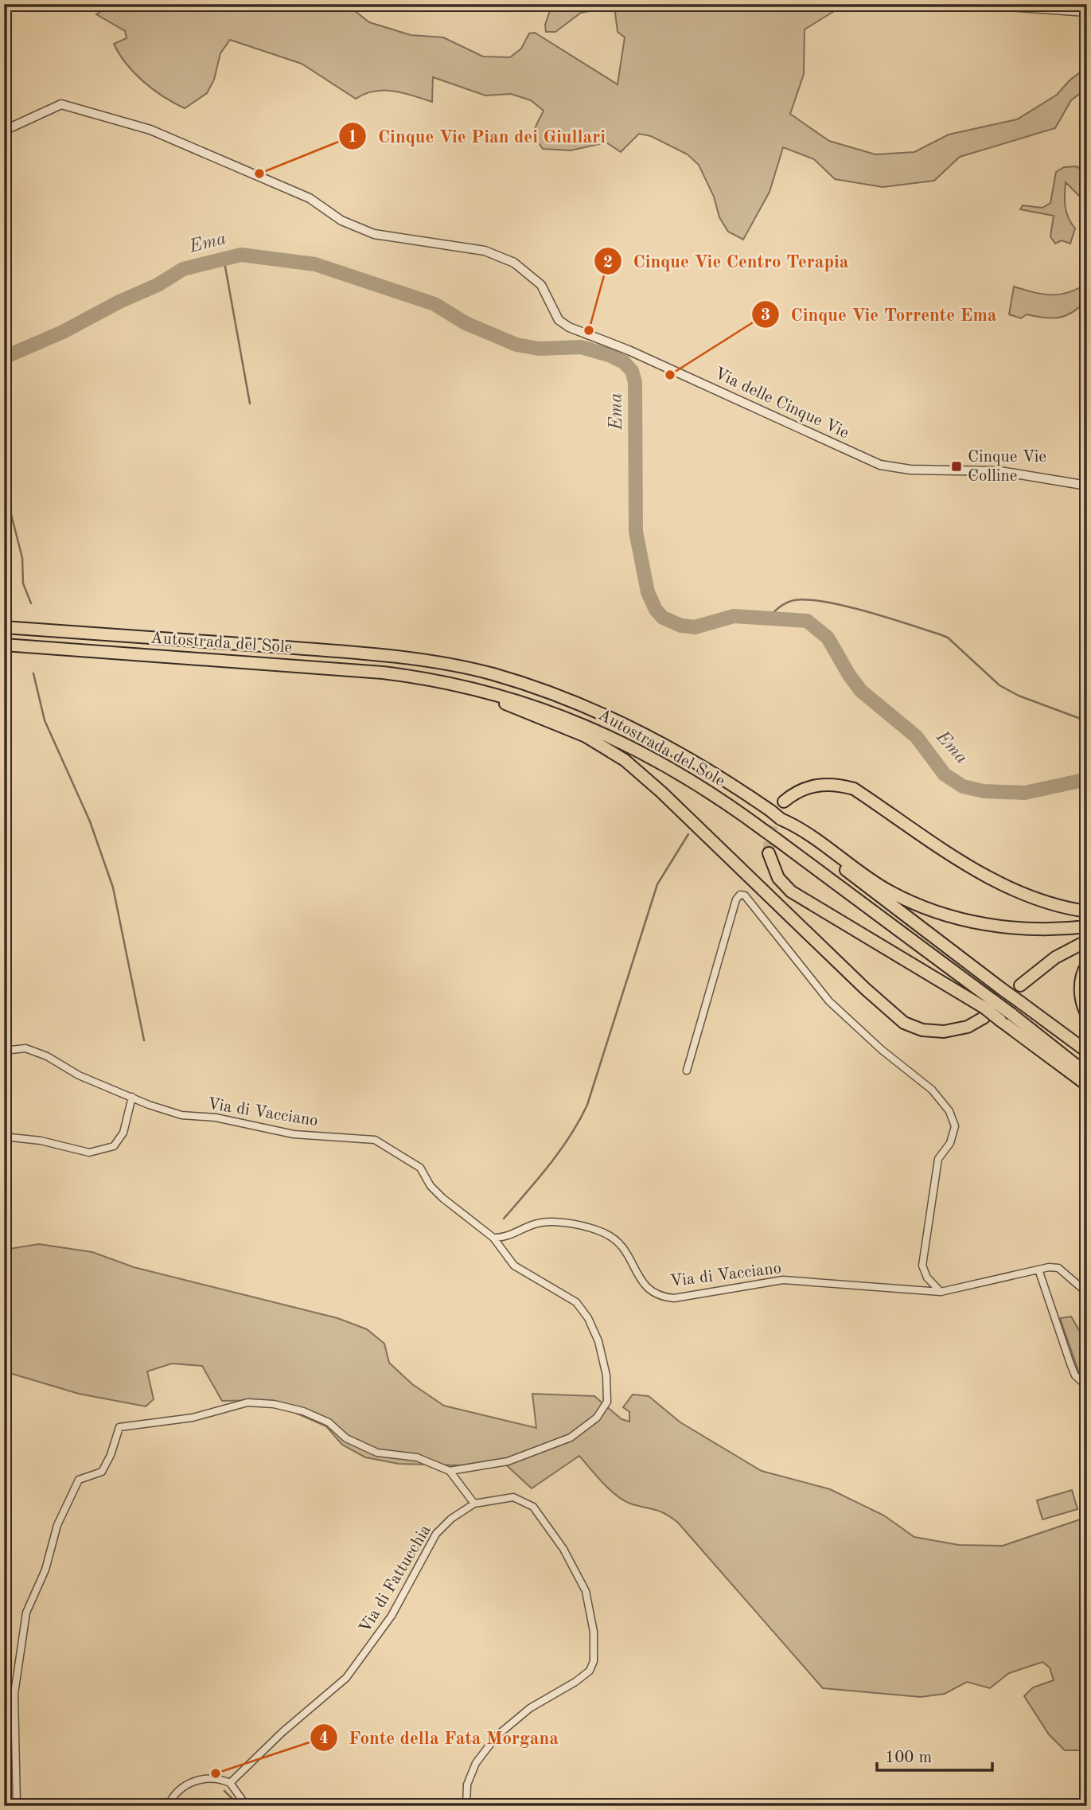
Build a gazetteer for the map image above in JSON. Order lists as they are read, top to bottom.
{
  "streets": {
    "highway": ["Autostrada del Sole"],
    "street": ["Via delle Cinque Vie", "Via di Vacciano", "Via di Fattucchia"]
  },
  "water": ["Ema"],
  "places": {
    "other": [
      "Cinque Vie Pian dei Giullari",
      "Cinque Vie Centro Terapia",
      "Cinque Vie Torrente Ema",
      "Fonte della Fata Morgana"
    ],
    "transit": ["Cinque Vie Colline"]
  },
  "scale_bar": "100 m"
}
